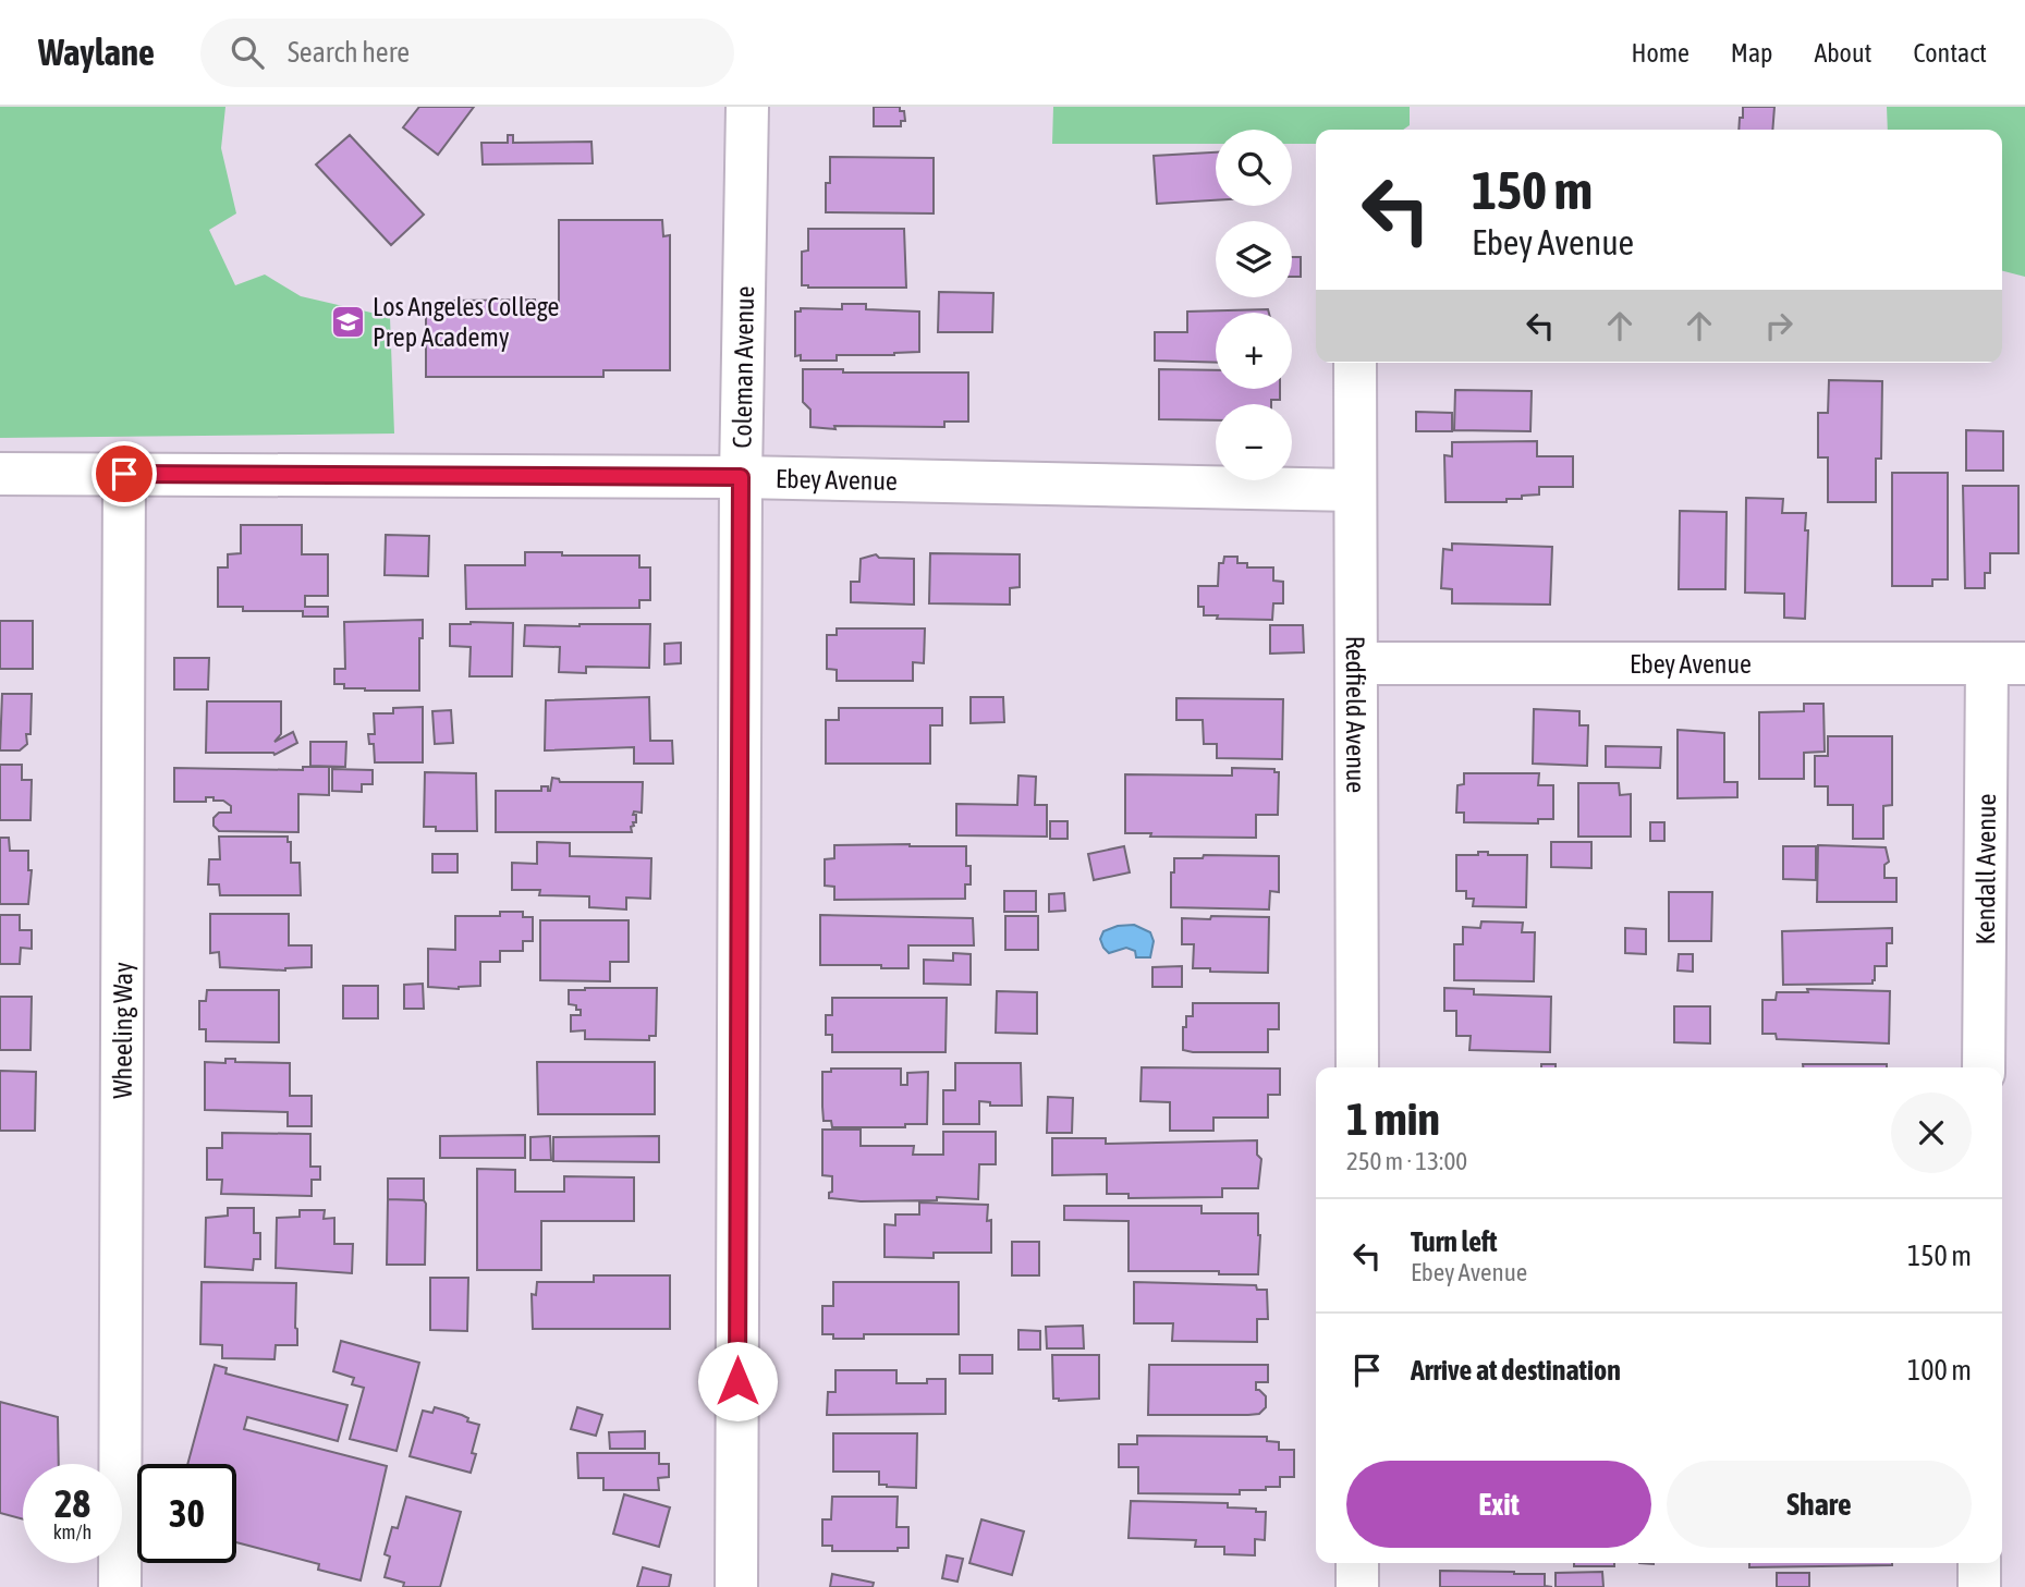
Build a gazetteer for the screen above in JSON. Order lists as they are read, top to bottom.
{
  "streets": {
    "street": [
      "Coleman Avenue",
      "Ebey Avenue",
      "Redfield Avenue",
      "Kendall Avenue",
      "Wheeling Way"
    ]
  },
  "crossings": [
    ["Coleman Avenue", "Ebey Avenue"],
    ["Ebey Avenue", "Redfield Avenue"],
    ["Ebey Avenue", "Kendall Avenue"],
    ["Ebey Avenue", "Wheeling Way"]
  ],
  "places": {
    "school or university": ["Los Angeles College Prep Academy"]
  },
  "page": {
    "header": "Waylane",
    "search": "Search here",
    "nav": [
      "Home",
      "Map",
      "About",
      "Contact"
    ],
    "map_buttons": ["+", "−"],
    "turn": ["150 m", "Ebey Avenue"],
    "heading": ["1 min", "250 m · 13:00"],
    "list": [
      {
        "name": "Turn left",
        "note": "Ebey Avenue",
        "value": "150 m"
      },
      {
        "name": "Arrive at destination",
        "value": "100 m"
      }
    ],
    "buttons": ["Exit", "Share"],
    "speed": "28 km/h",
    "limit": "30"
  }
}
